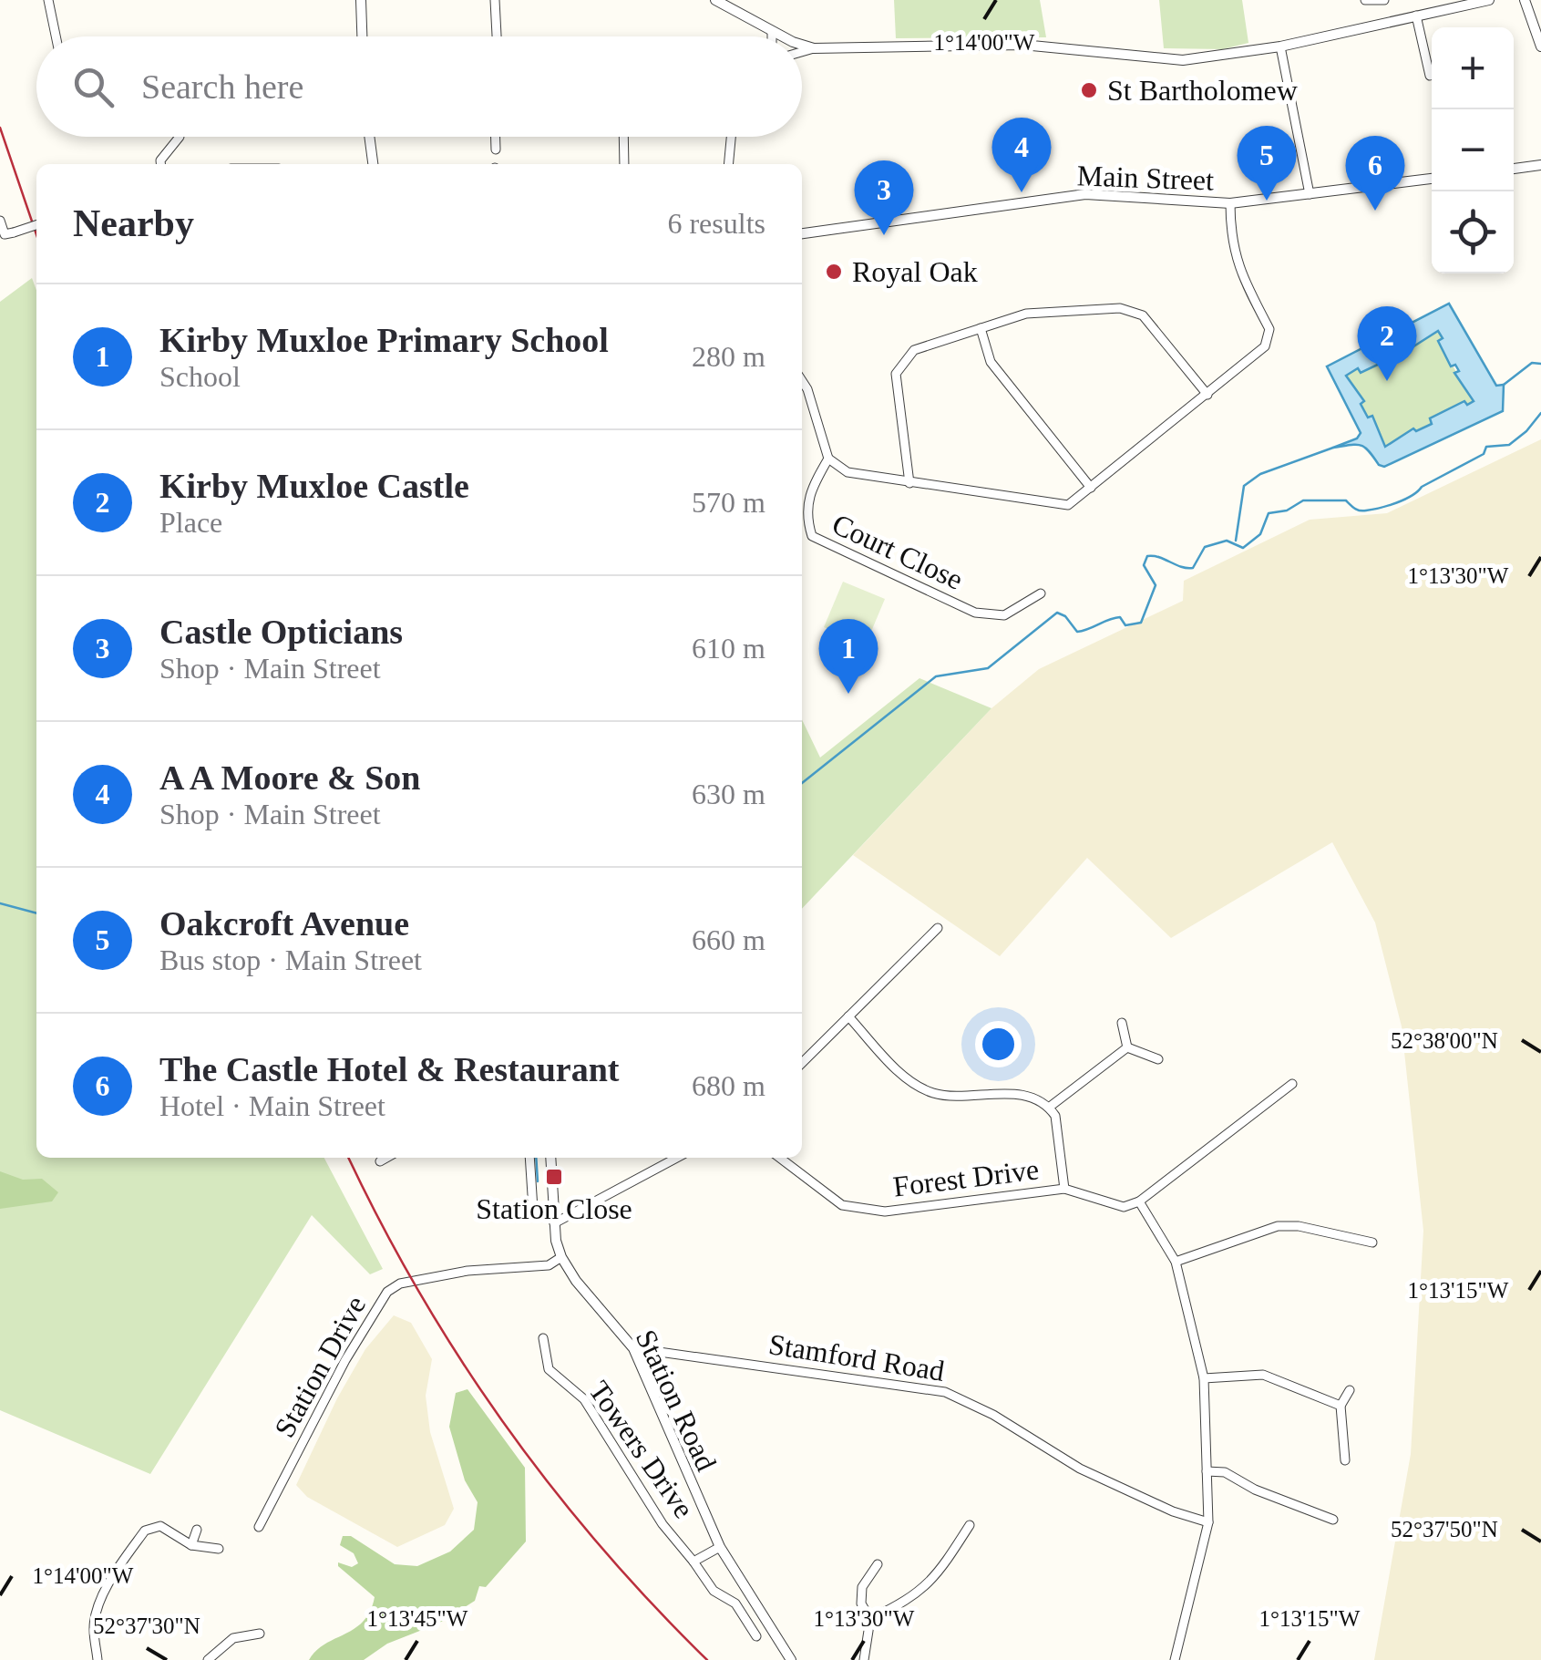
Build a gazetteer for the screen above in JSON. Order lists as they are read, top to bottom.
{
  "streets": {
    "street": [
      "Main Street",
      "Court Close",
      "Forest Drive",
      "Stamford Road",
      "Station Drive",
      "Station Road",
      "Towers Drive"
    ]
  },
  "crossings": [
    ["Stamford Road", "Station Road"],
    ["Station Drive", "Station Road"],
    ["Station Road", "Towers Drive"]
  ],
  "places": {
    "other": ["St Bartholomew", "Royal Oak"],
    "transit": ["Station Close"]
  },
  "page": {
    "map_buttons": ["+", "−"],
    "search": "Search here",
    "pins": [
      "4",
      "5",
      "6",
      "3",
      "2",
      "1"
    ],
    "heading": ["Nearby", "6 results"],
    "list": [
      {
        "mark": "1",
        "name": "Kirby Muxloe Primary School",
        "note": "School",
        "value": "280 m"
      },
      {
        "mark": "2",
        "name": "Kirby Muxloe Castle",
        "note": "Place",
        "value": "570 m"
      },
      {
        "mark": "3",
        "name": "Castle Opticians",
        "note": "Shop · Main Street",
        "value": "610 m"
      },
      {
        "mark": "4",
        "name": "A A Moore & Son",
        "note": "Shop · Main Street",
        "value": "630 m"
      },
      {
        "mark": "5",
        "name": "Oakcroft Avenue",
        "note": "Bus stop · Main Street",
        "value": "660 m"
      },
      {
        "mark": "6",
        "name": "The Castle Hotel & Restaurant",
        "note": "Hotel · Main Street",
        "value": "680 m"
      }
    ]
  },
  "coordinates": [
    "1°14'00\"W",
    "1°13'30\"W",
    "52°38'00\"N",
    "1°13'15\"W",
    "52°37'50\"N",
    "1°13'45\"W",
    "52°37'30\"N"
  ]
}
